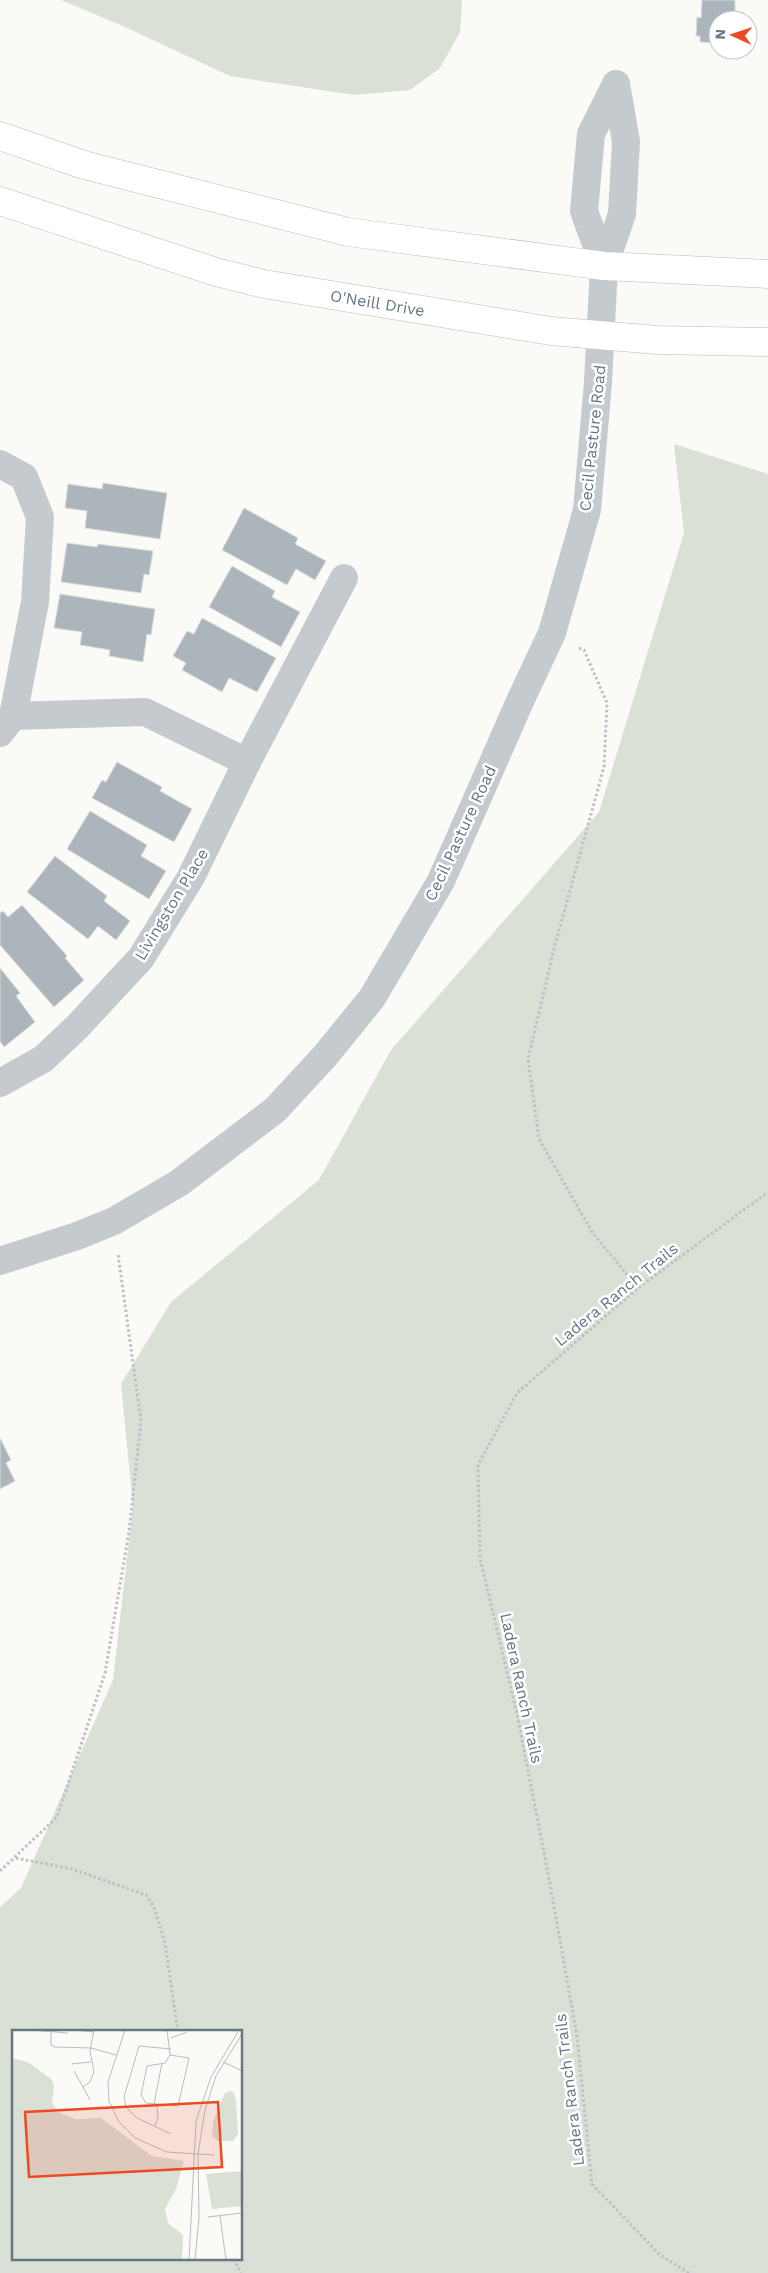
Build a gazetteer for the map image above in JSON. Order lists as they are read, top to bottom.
{
  "streets": {
    "main road": ["O'Neill Drive"],
    "street": ["Cecil Pasture Road", "Livingston Place"],
    "path": ["Ladera Ranch Trails"]
  },
  "crossings": [
    ["O'Neill Drive", "Cecil Pasture Road"]
  ],
  "north": "left"
}
